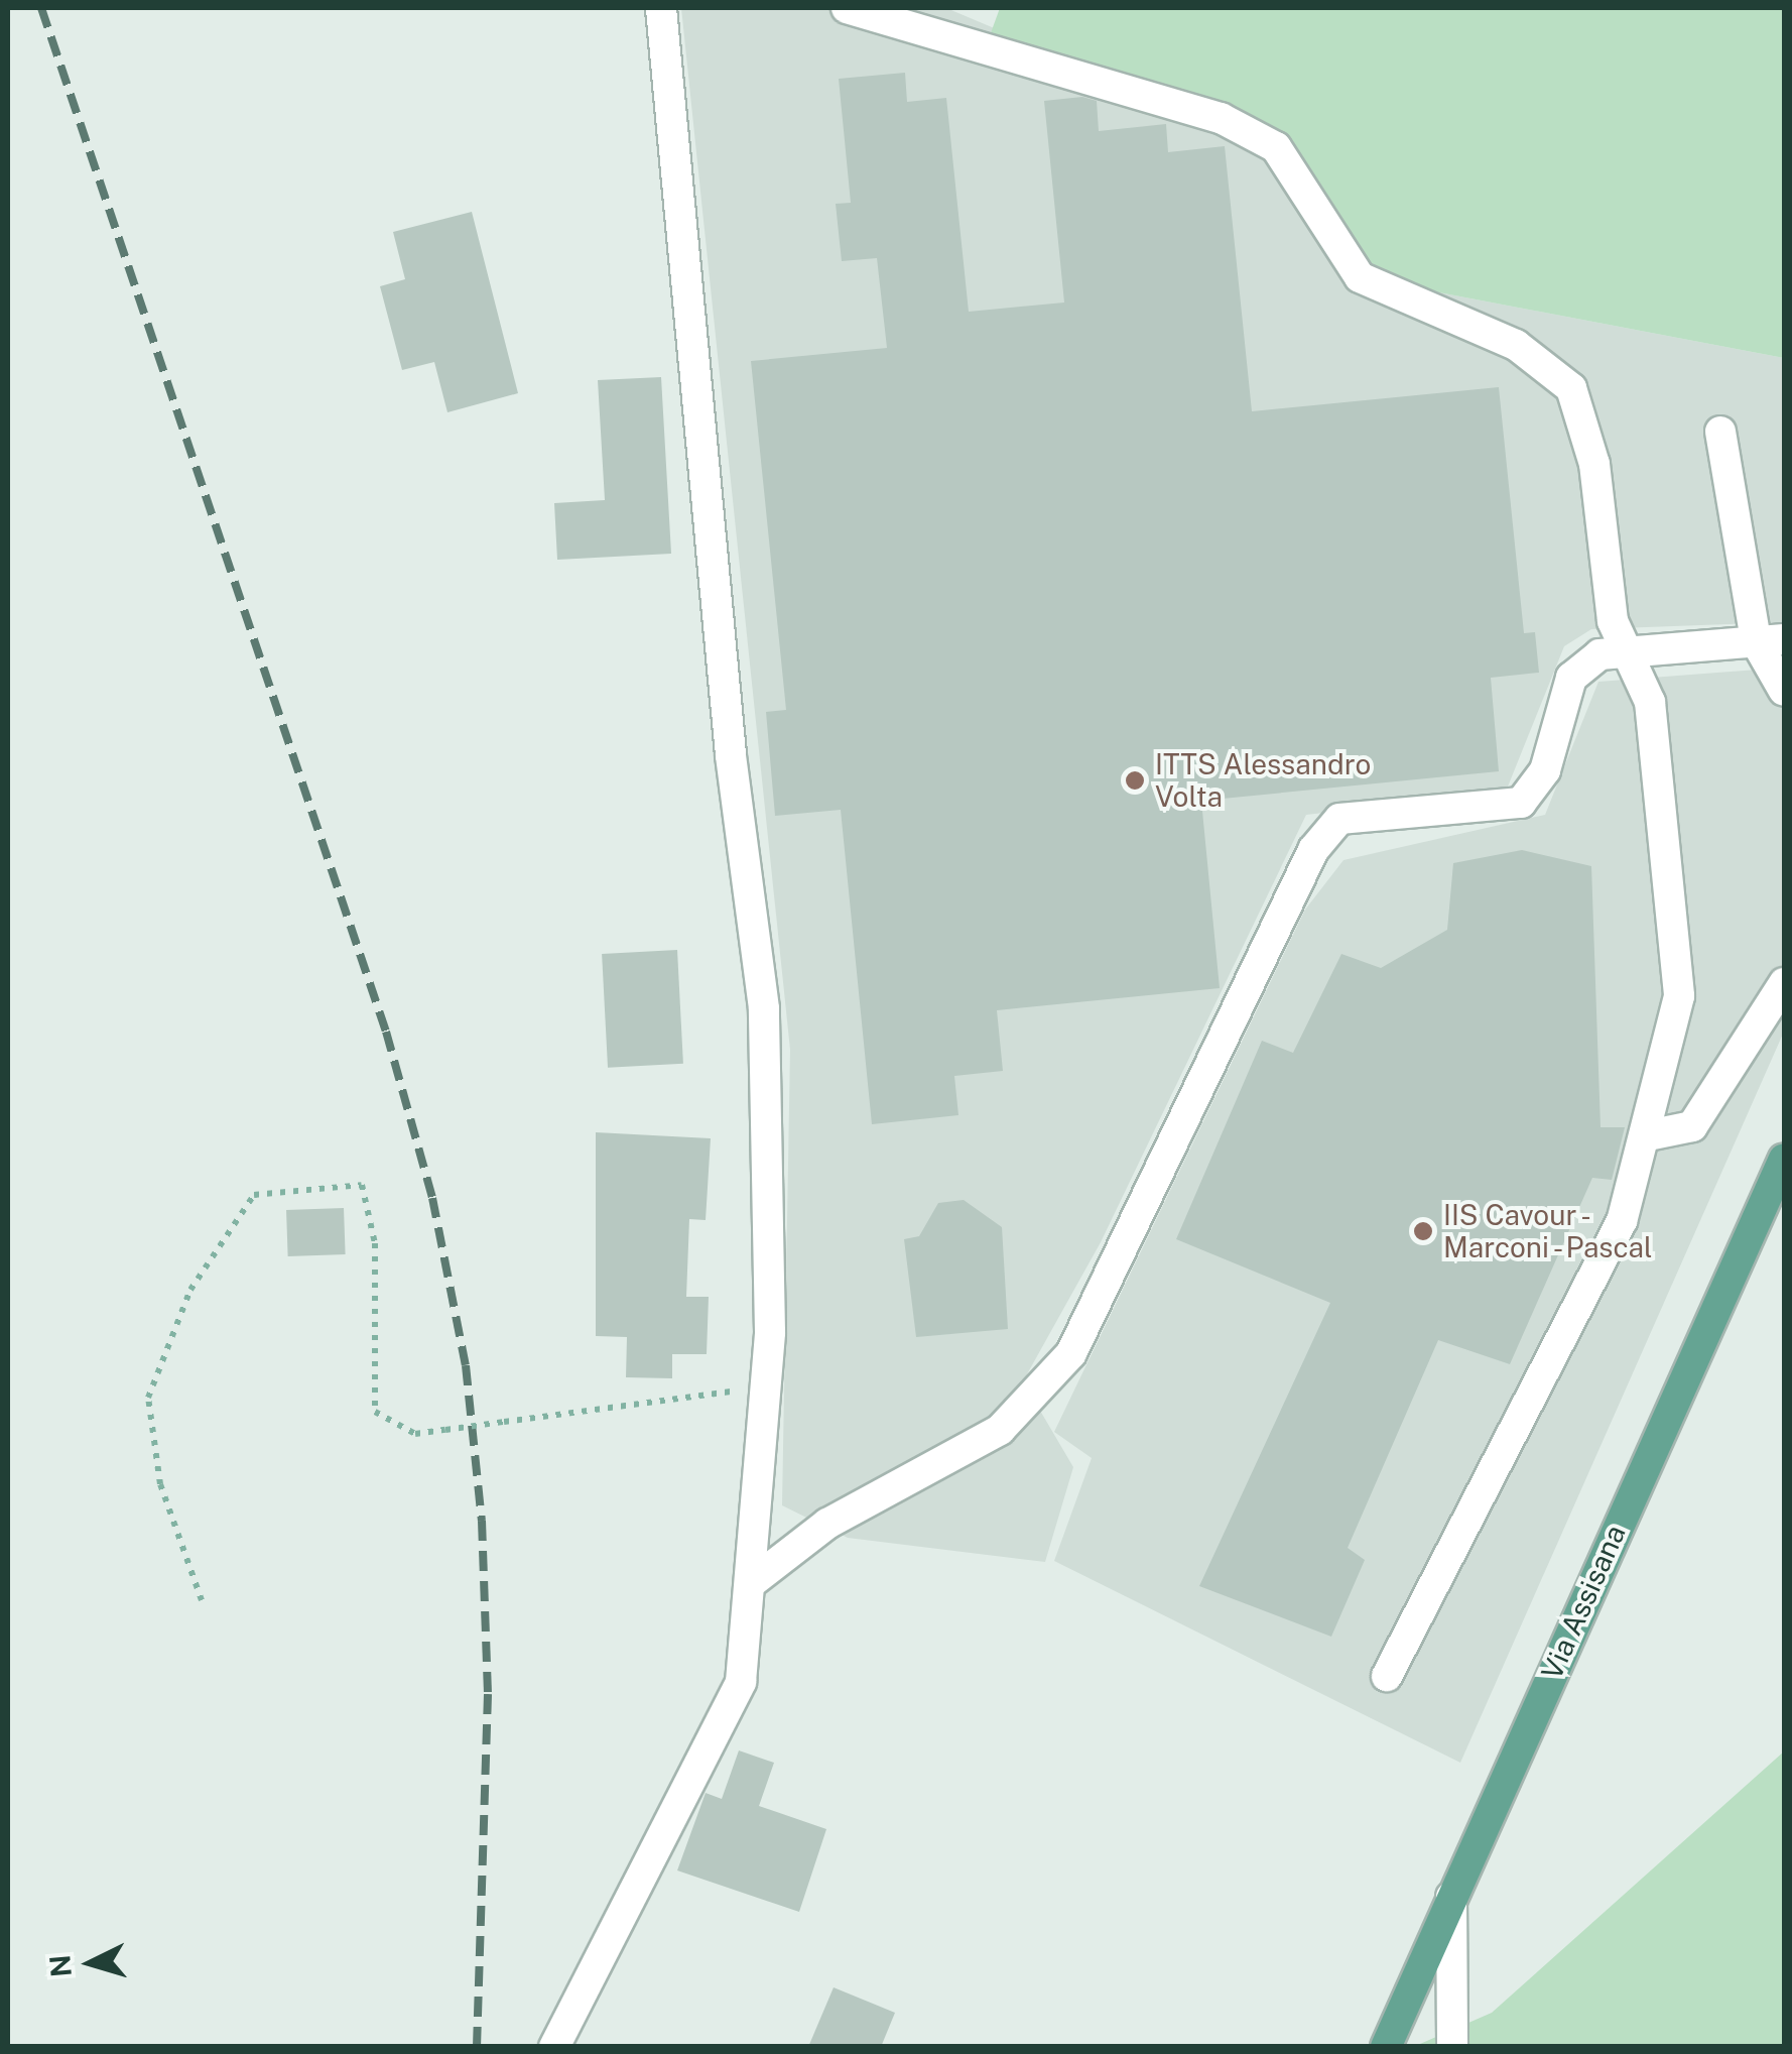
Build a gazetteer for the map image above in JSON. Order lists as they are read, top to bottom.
{
  "streets": {
    "main road": ["Via Assisana"]
  },
  "places": ["ITTS Alessandro Volta", "IIS Cavour - Marconi - Pascal"],
  "north": "left"
}
